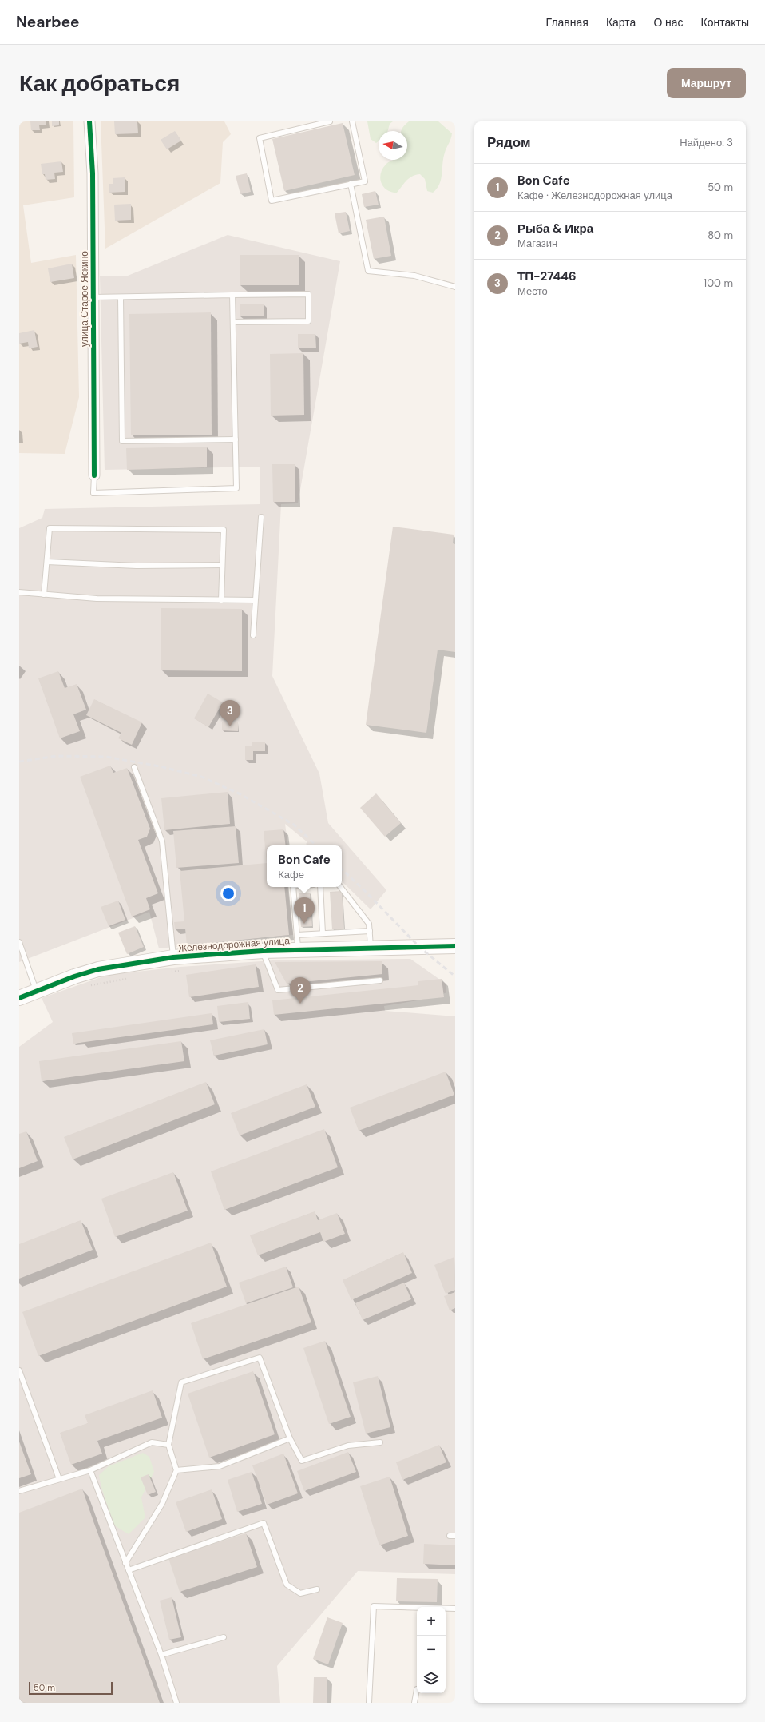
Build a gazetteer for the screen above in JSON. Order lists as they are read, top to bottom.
{
  "streets": {
    "street": ["улица Старое Яскино", "Железнодорожная улица"]
  },
  "scale_bar": "50 m",
  "north": "left",
  "page": {
    "header": "Nearbee",
    "nav": [
      "Главная",
      "Карта",
      "О нас",
      "Контакты"
    ],
    "buttons": "Маршрут",
    "title": "Как добраться",
    "heading": ["Рядом", "Найдено: 3"],
    "list": [
      {
        "mark": "1",
        "name": "Bon Cafe",
        "note": "Кафе · Железнодорожная улица",
        "value": "50 m"
      },
      {
        "mark": "2",
        "name": "Рыба & Икра",
        "note": "Магазин",
        "value": "80 m"
      },
      {
        "mark": "3",
        "name": "ТП-27446",
        "note": "Место",
        "value": "100 m"
      }
    ],
    "pins": ["3", "1", "2"],
    "popup": ["Bon Cafe", "Кафе"],
    "map_buttons": ["+", "−"],
    "scale": "50 m"
  }
}
